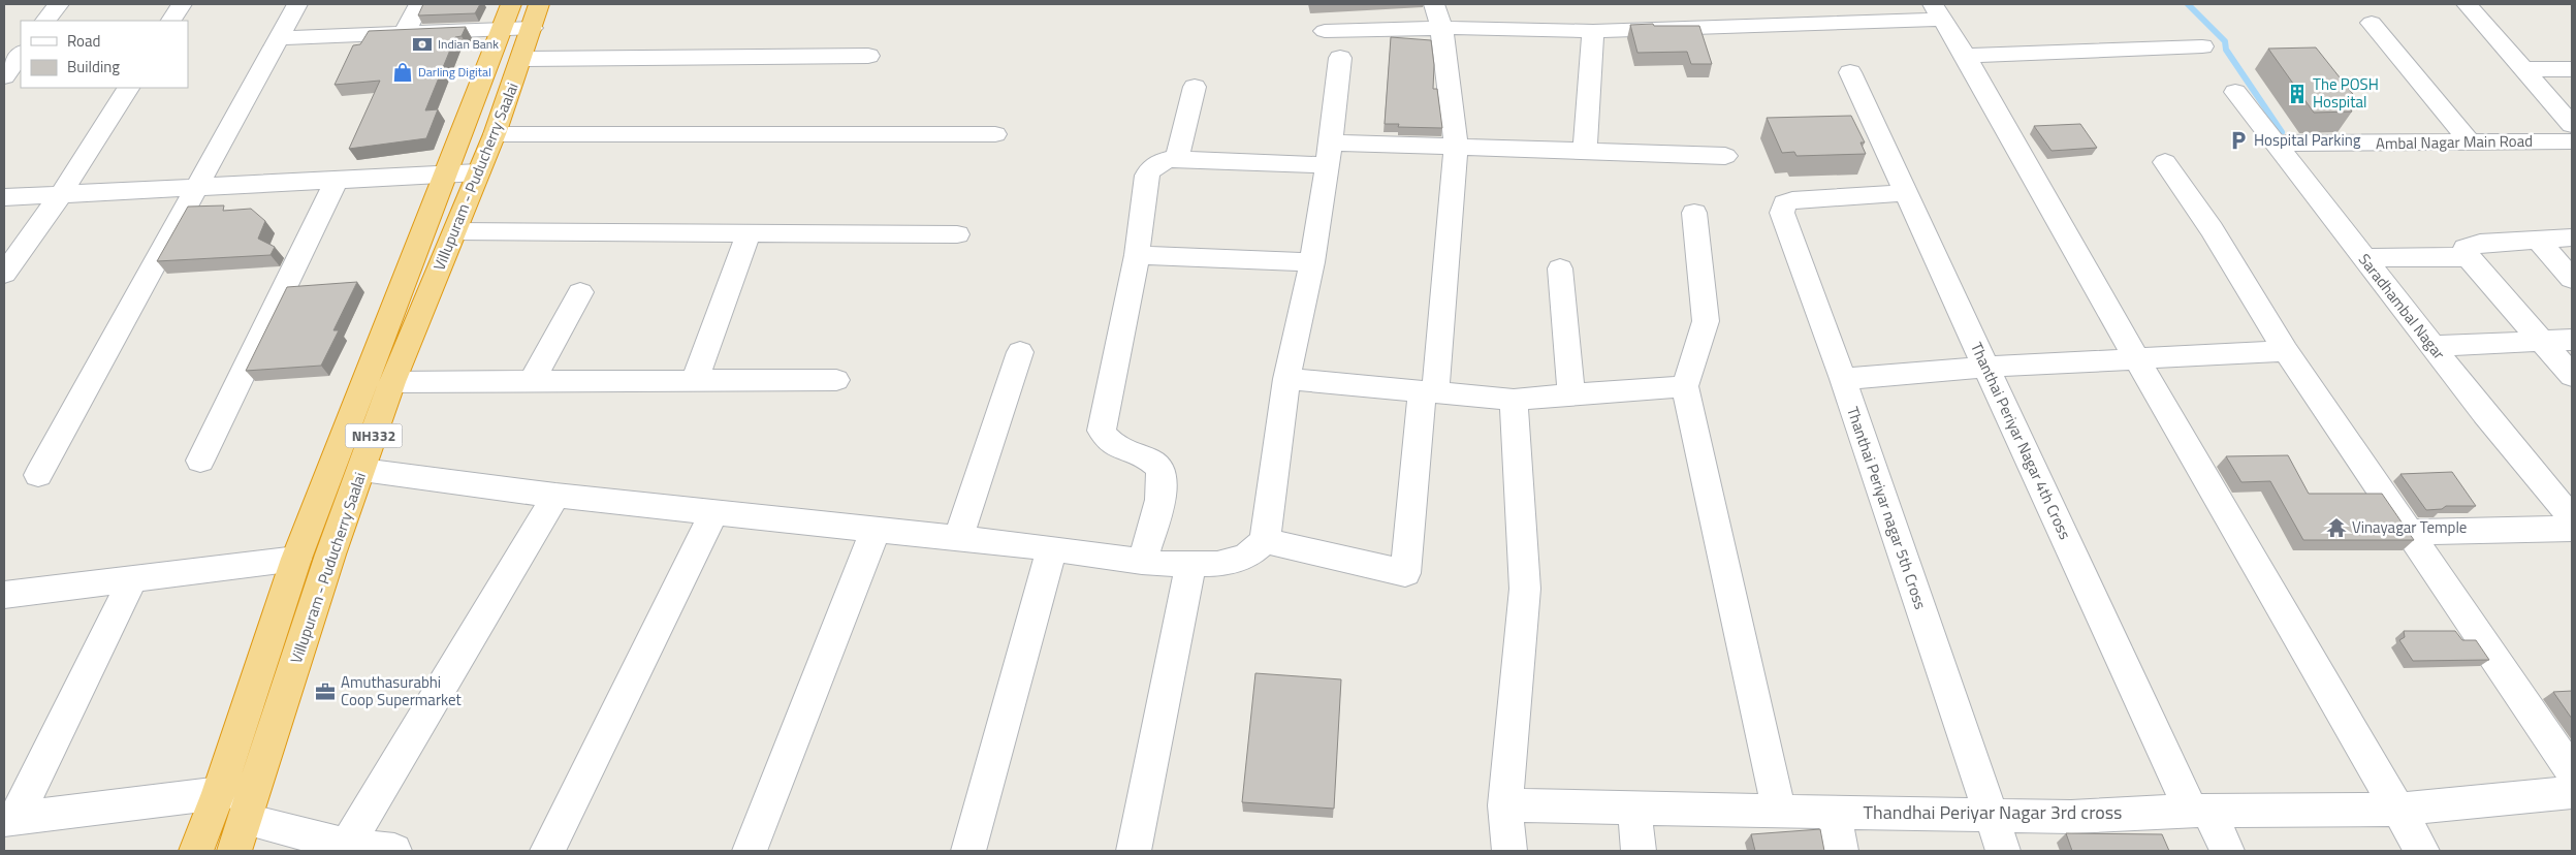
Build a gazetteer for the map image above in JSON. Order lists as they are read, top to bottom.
{
  "streets": {
    "highway": ["Villupuram - Puducherry Saalai", "NH332"],
    "street": [
      "Ambal Nagar Main Road",
      "Saradhambal Nagar",
      "Thanthai Periyar Nagar 4th Cross",
      "Thanthai Periyar nagar 5th Cross",
      "Thandhai Periyar Nagar 3rd cross"
    ]
  },
  "crossings": [
    ["Ambal Nagar Main Road", "Saradhambal Nagar"],
    ["Thanthai Periyar Nagar 4th Cross", "Thanthai Periyar nagar 5th Cross"],
    ["Thanthai Periyar Nagar 4th Cross", "Thandhai Periyar Nagar 3rd cross"],
    ["Thanthai Periyar nagar 5th Cross", "Thandhai Periyar Nagar 3rd cross"]
  ],
  "places": {
    "bank": ["Indian Bank"],
    "shop": ["Darling Digital"],
    "building": ["The POSH Hospital"],
    "parking": ["Hospital Parking"],
    "temple": ["Vinayagar Temple"],
    "office": ["Amuthasurabhi Coop Supermarket"]
  },
  "legend": ["Road", "Building"]
}
